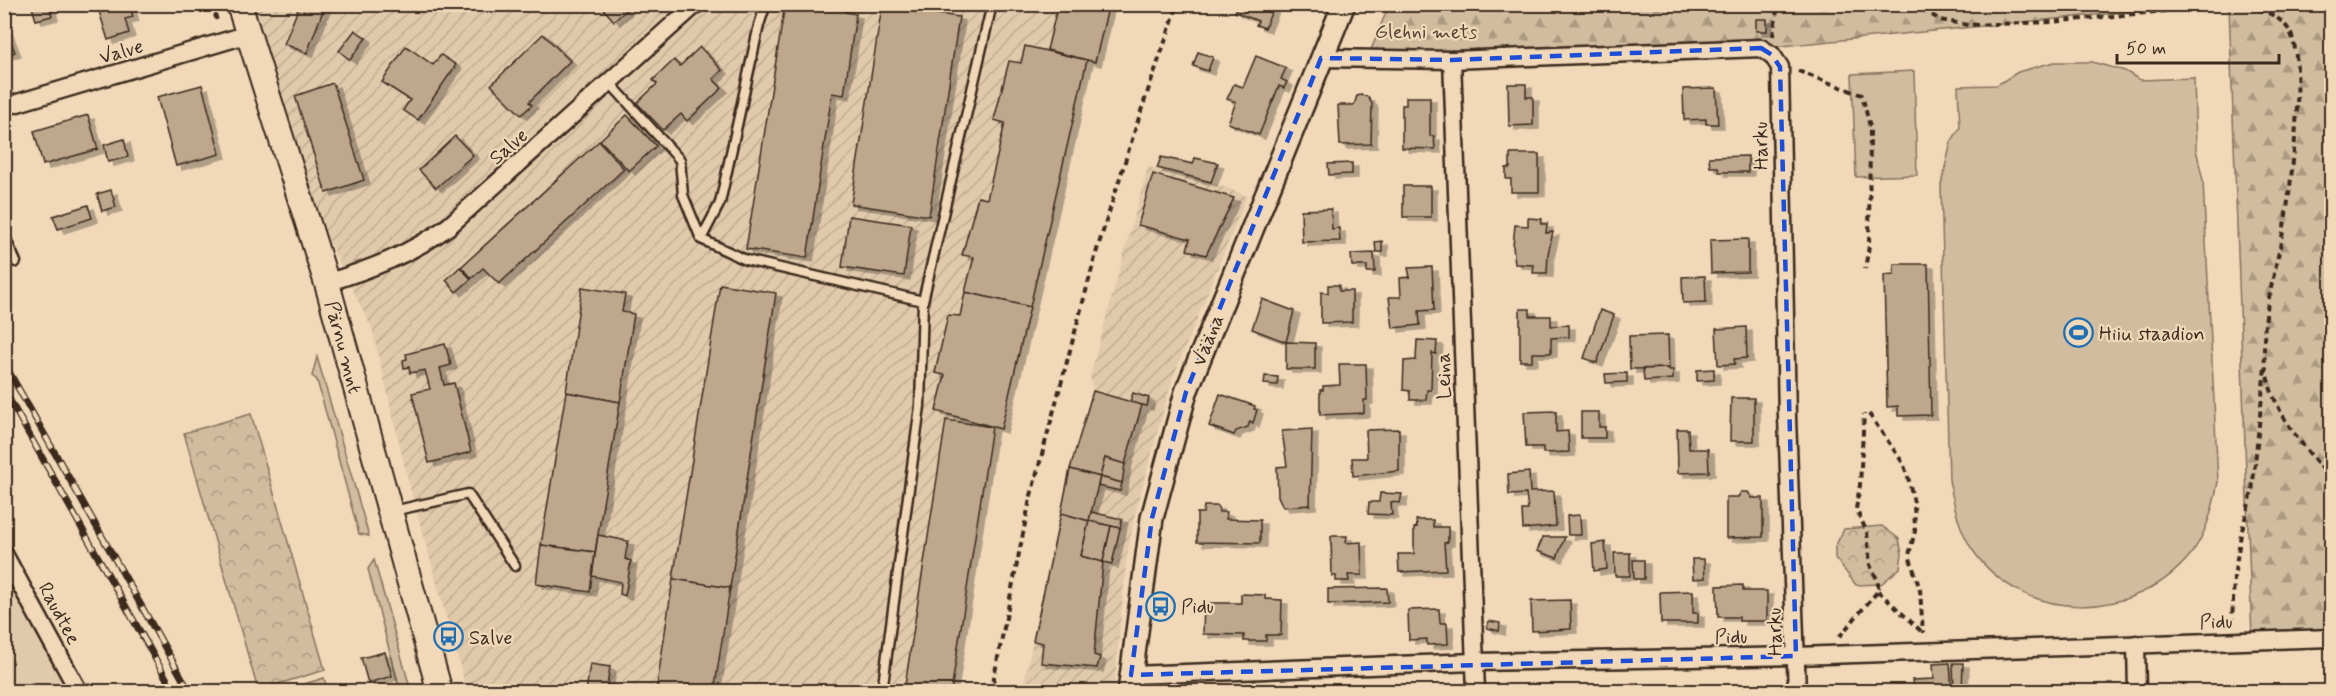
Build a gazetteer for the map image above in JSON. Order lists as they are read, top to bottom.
{
  "streets": {
    "main road": ["Pärnu mnt"],
    "street": [
      "Valve",
      "Salve",
      "Harku",
      "Vääna",
      "Leina",
      "Raudtee",
      "Pidu"
    ]
  },
  "crossings": [
    ["Valve", "Pärnu mnt"],
    ["Salve", "Pärnu mnt"],
    ["Harku", "Pidu"],
    ["Vääna", "Pidu"],
    ["Leina", "Pidu"]
  ],
  "parks": ["Glehni mets"],
  "places": {
    "sports": ["Hiiu staadion"],
    "bus stop": ["Pidu", "Salve"]
  },
  "scale_bar": "50 m"
}
